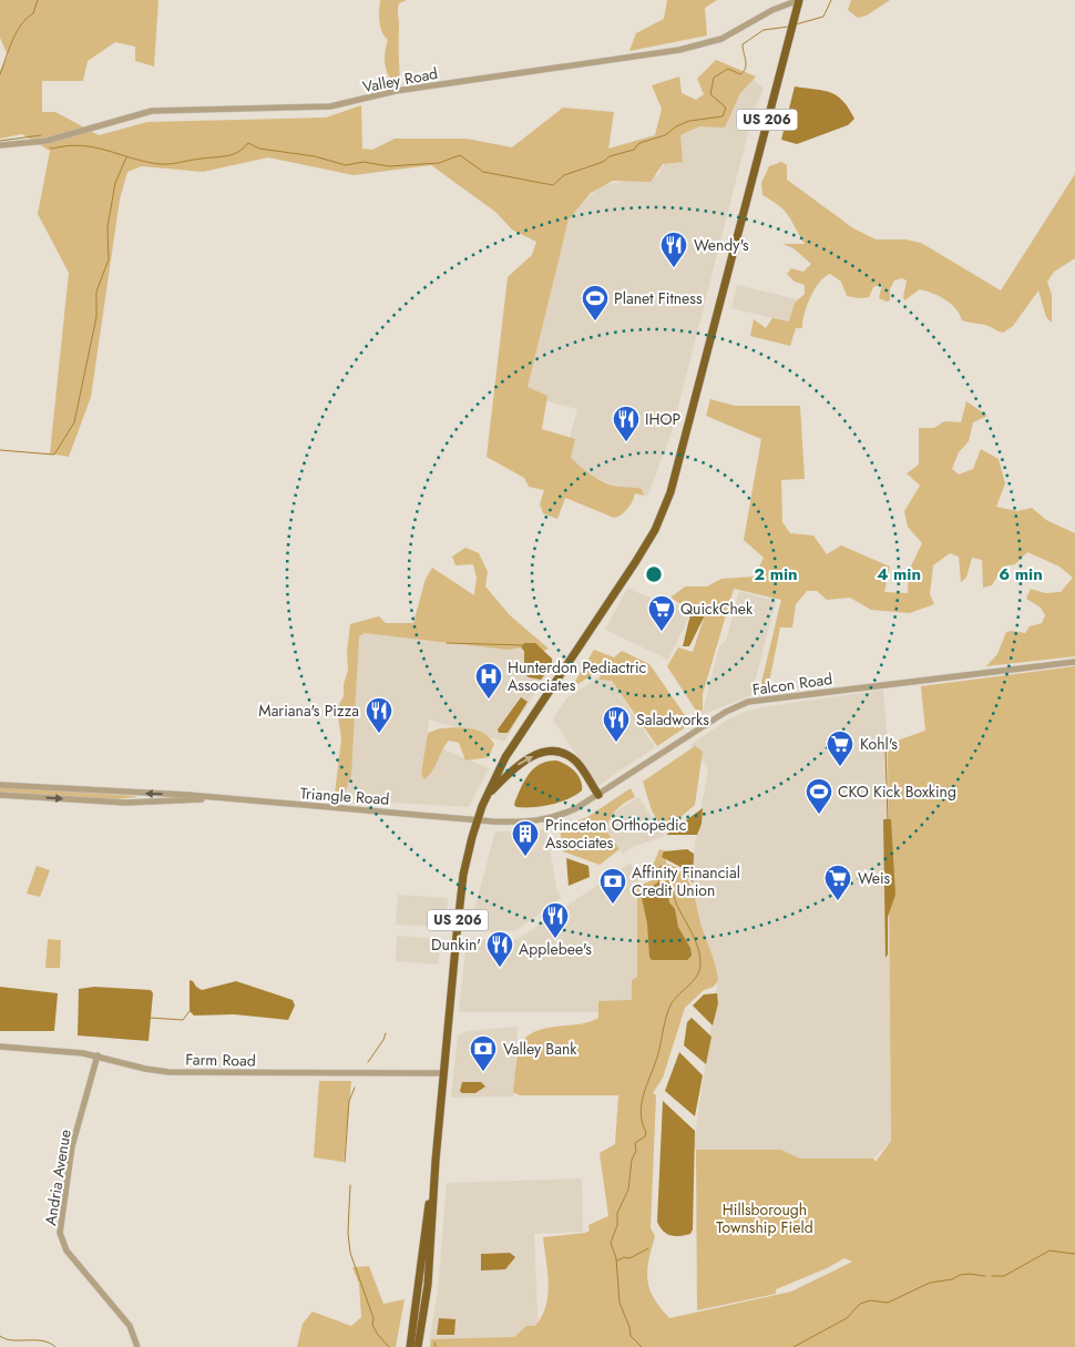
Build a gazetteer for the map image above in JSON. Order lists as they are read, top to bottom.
{
  "streets": {
    "highway": ["US 206"],
    "street": [
      "Valley Road",
      "Falcon Road",
      "Triangle Road",
      "Farm Road",
      "Andria Avenue"
    ]
  },
  "crossings": [
    ["Valley Road", "US 206"],
    ["US 206", "Falcon Road"],
    ["US 206", "Triangle Road"],
    ["US 206", "Farm Road"],
    ["Falcon Road", "Triangle Road"],
    ["Farm Road", "Andria Avenue"]
  ],
  "parks": ["Hillsborough Township Field"],
  "places": {
    "restaurant": [
      "Wendy's",
      "IHOP",
      "Mariana's Pizza",
      "Saladworks",
      "Applebee's",
      "Dunkin'"
    ],
    "sports": ["Planet Fitness", "CKO Kick Boxking"],
    "supermarket": ["QuickChek", "Kohl's", "Weis"],
    "hospital": ["Hunterdon Pediactric Associates"],
    "building": ["Princeton Orthopedic Associates"],
    "bank": ["Affinity Financial Credit Union", "Valley Bank"]
  },
  "rings": ["2 min", "4 min", "6 min"]
}
